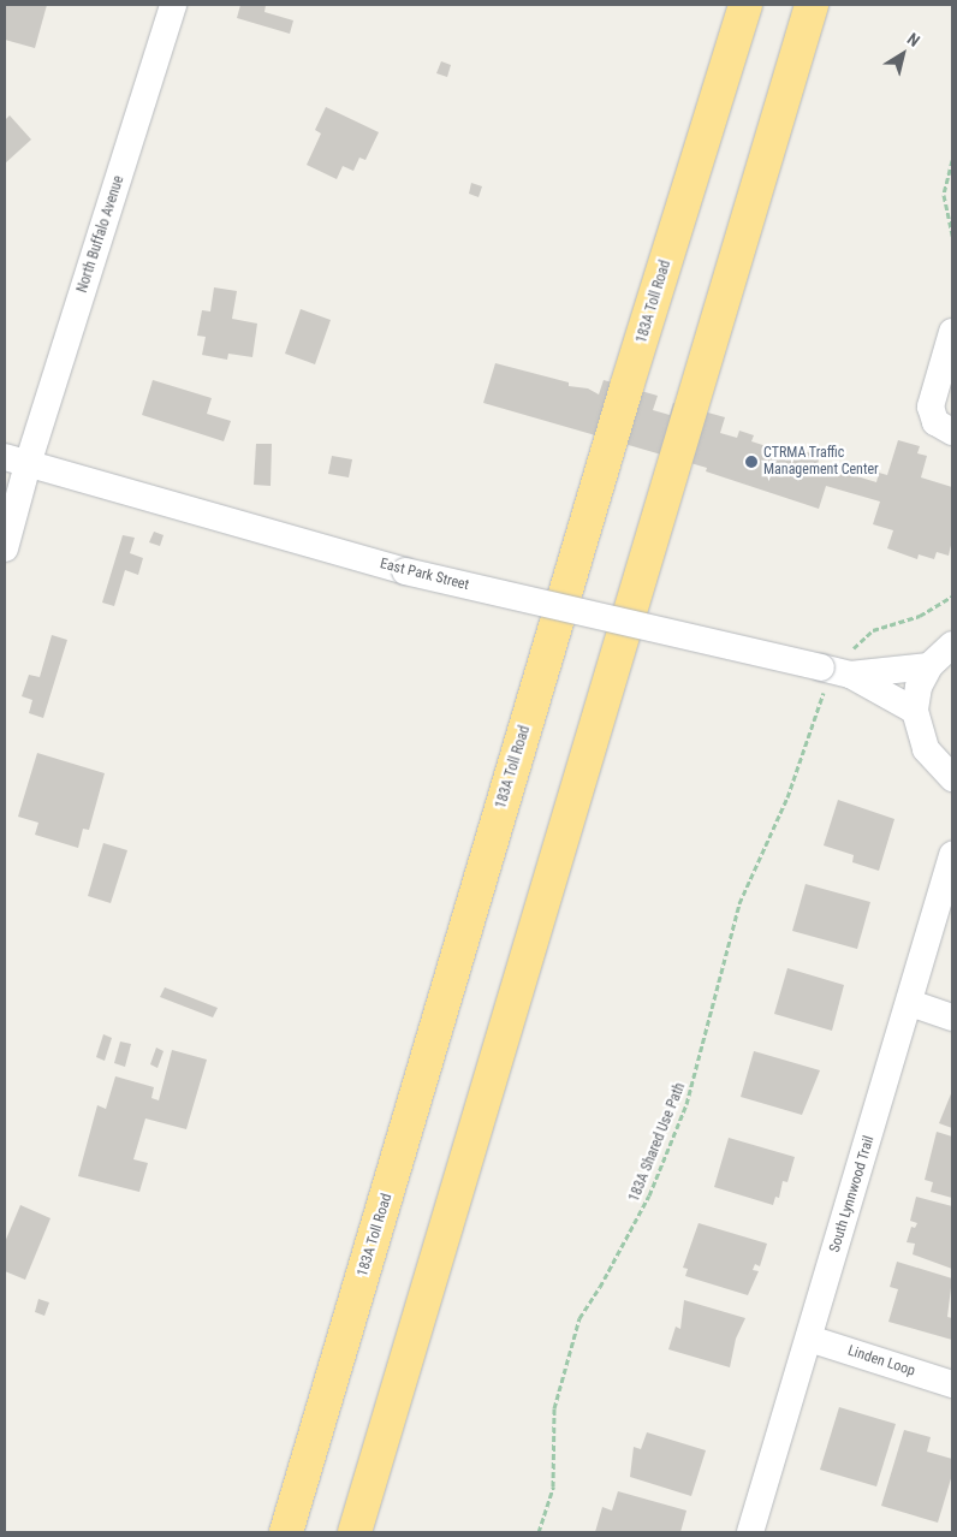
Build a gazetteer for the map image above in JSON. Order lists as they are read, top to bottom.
{
  "streets": {
    "highway": ["183A Toll Road"],
    "street": [
      "North Buffalo Avenue",
      "East Park Street",
      "South Lynnwood Trail",
      "Linden Loop"
    ],
    "path": ["183A Shared Use Path"]
  },
  "crossings": [
    ["North Buffalo Avenue", "East Park Street"],
    ["East Park Street", "183A Shared Use Path"],
    ["South Lynnwood Trail", "Linden Loop"]
  ],
  "places": ["CTRMA Traffic Management Center"],
  "north": "top right"
}
